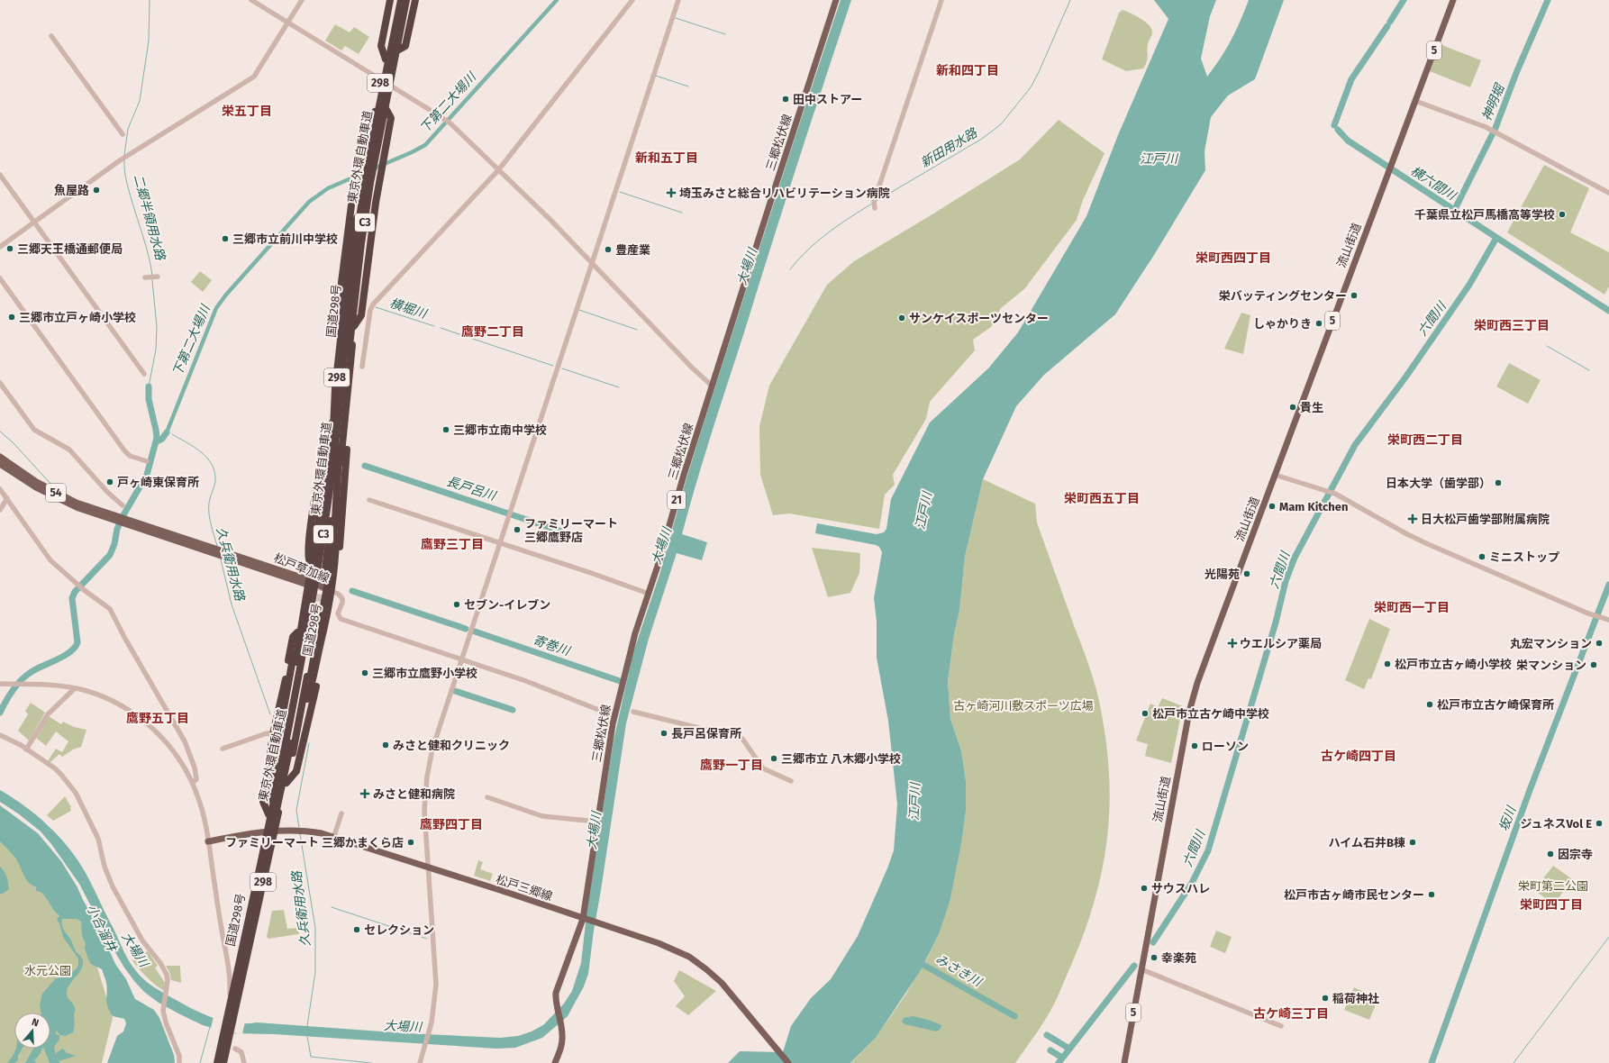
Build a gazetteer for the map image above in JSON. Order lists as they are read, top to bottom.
{
  "streets": {
    "highway": [
      "298",
      "東京外環自動車道",
      "C3",
      "国道298号"
    ],
    "main road": [
      "5",
      "三郷松伏線",
      "流山街道",
      "54",
      "21",
      "松戸草加線",
      "松戸三郷線"
    ]
  },
  "crossings": [
    ["298", "国道298号"],
    ["298", "松戸草加線"],
    ["東京外環自動車道", "国道298号"],
    ["国道298号", "松戸草加線"],
    ["国道298号", "松戸三郷線"]
  ],
  "districts": [
    "新和四丁目",
    "栄五丁目",
    "新和五丁目",
    "栄町西四丁目",
    "栄町西三丁目",
    "鷹野二丁目",
    "栄町西二丁目",
    "栄町西五丁目",
    "鷹野三丁目",
    "栄町西一丁目",
    "鷹野五丁目",
    "古ケ崎四丁目",
    "鷹野一丁目",
    "鷹野四丁目",
    "栄町四丁目",
    "古ケ崎三丁目"
  ],
  "water": [
    "下第二大場川",
    "神明堀",
    "新田用水路",
    "江戸川",
    "横六間川",
    "二郷半領用水路",
    "大場川",
    "横堀川",
    "六間川",
    "長戸呂川",
    "久兵衛用水路",
    "寄巻川",
    "坂川",
    "小合溜井",
    "みさき川"
  ],
  "parks": ["古ヶ崎河川敷スポーツ広場", "栄町第二公園", "水元公園"],
  "places": {
    "other": [
      "田中ストアー",
      "魚屋路",
      "千葉県立松戸馬橋高等学校",
      "三郷市立前川中学校",
      "三郷天王橋通郵便局",
      "豊産業",
      "栄バッティングセンター",
      "三郷市立戸ヶ崎小学校",
      "サンケイスポーツセンター",
      "しゃかりき",
      "貴生",
      "三郷市立南中学校",
      "戸ヶ崎東保育所",
      "日本大学（歯学部）",
      "Mam Kitchen",
      "ファミリーマート 三郷鷹野店",
      "ミニストップ",
      "光陽苑",
      "セブン-イレブン",
      "丸宏マンション",
      "松戸市立古ヶ崎小学校",
      "栄マンション",
      "三郷市立鷹野小学校",
      "松戸市立古ケ崎保育所",
      "松戸市立古ケ崎中学校",
      "長戸呂保育所",
      "みさと健和クリニック",
      "ローソン",
      "三郷市立 八木郷小学校",
      "ジュネスVol E",
      "ファミリーマート 三郷かまくら店",
      "ハイム石井B棟",
      "因宗寺",
      "サウスハレ",
      "松戸市古ヶ崎市民センター",
      "セレクション",
      "幸楽苑",
      "稲荷神社"
    ],
    "health": [
      "埼玉みさと総合リハビリテーション病院",
      "日大松戸歯学部附属病院",
      "ウエルシア薬局",
      "みさと健和病院"
    ]
  },
  "north": "top"
}
